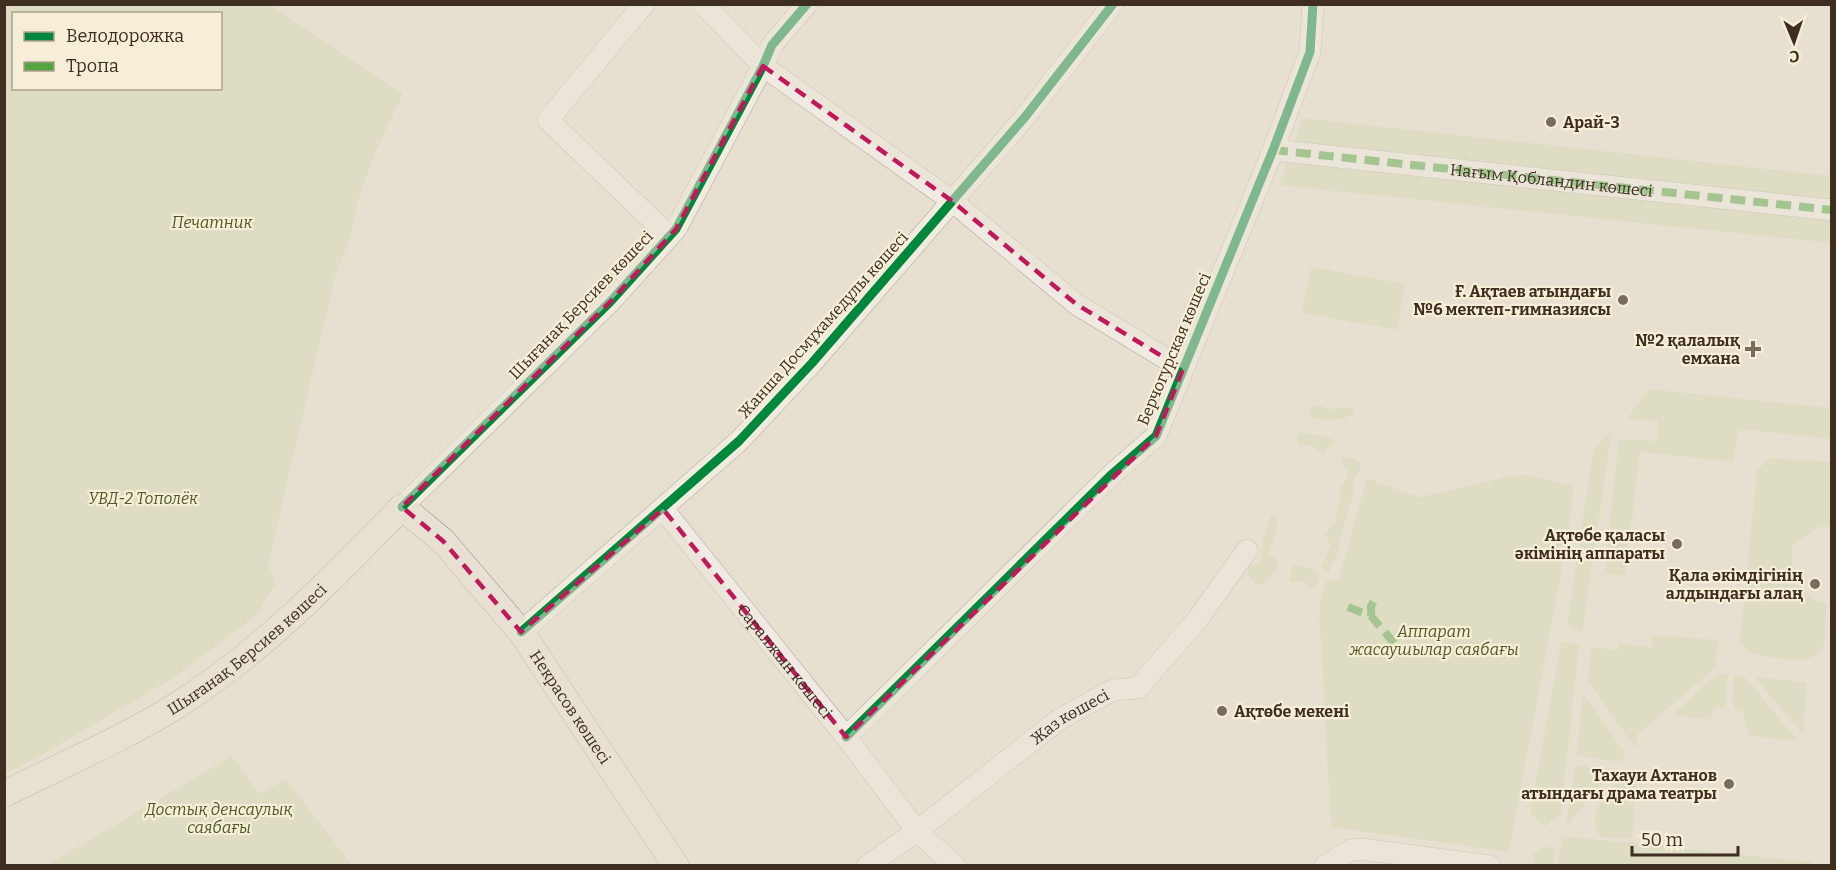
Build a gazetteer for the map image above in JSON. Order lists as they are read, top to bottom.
{
  "streets": {
    "main road": ["Шығанақ Берсиев көшесі", "Некрасов көшесі"],
    "street": [
      "Нағым Қобландин көшесі",
      "Жанша Досмұхамедұлы көшесі",
      "Берчогурская көшесі",
      "Саралжын көшесі",
      "Жаз көшесі"
    ]
  },
  "crossings": [
    ["Нағым Қобландин көшесі", "Берчогурская көшесі"],
    ["Шығанақ Берсиев көшесі", "Некрасов көшесі"],
    ["Жанша Досмұхамедұлы көшесі", "Саралжын көшесі"],
    ["Жанша Досмұхамедұлы көшесі", "Некрасов көшесі"],
    ["Берчогурская көшесі", "Саралжын көшесі"],
    ["Саралжын көшесі", "Жаз көшесі"]
  ],
  "parks": [
    "Печатник",
    "УВД-2 Тополёк",
    "Аппарат жасаушылар саябағы",
    "Достық денсаулық саябағы"
  ],
  "places": {
    "other": [
      "Арай-3",
      "Ғ. Ақтаев атындағы №6 мектеп-гимназиясы",
      "Ақтөбе қаласы әкімінің аппараты",
      "Қала әкімдігінің алдындағы алаң",
      "Ақтөбе мекені",
      "Тахауи Ахтанов атындағы драма театры"
    ],
    "health": ["№2 қалалық емхана"]
  },
  "legend": ["Велодорожка", "Тропа"],
  "scale_bar": "50 m",
  "north": "bottom"
}
